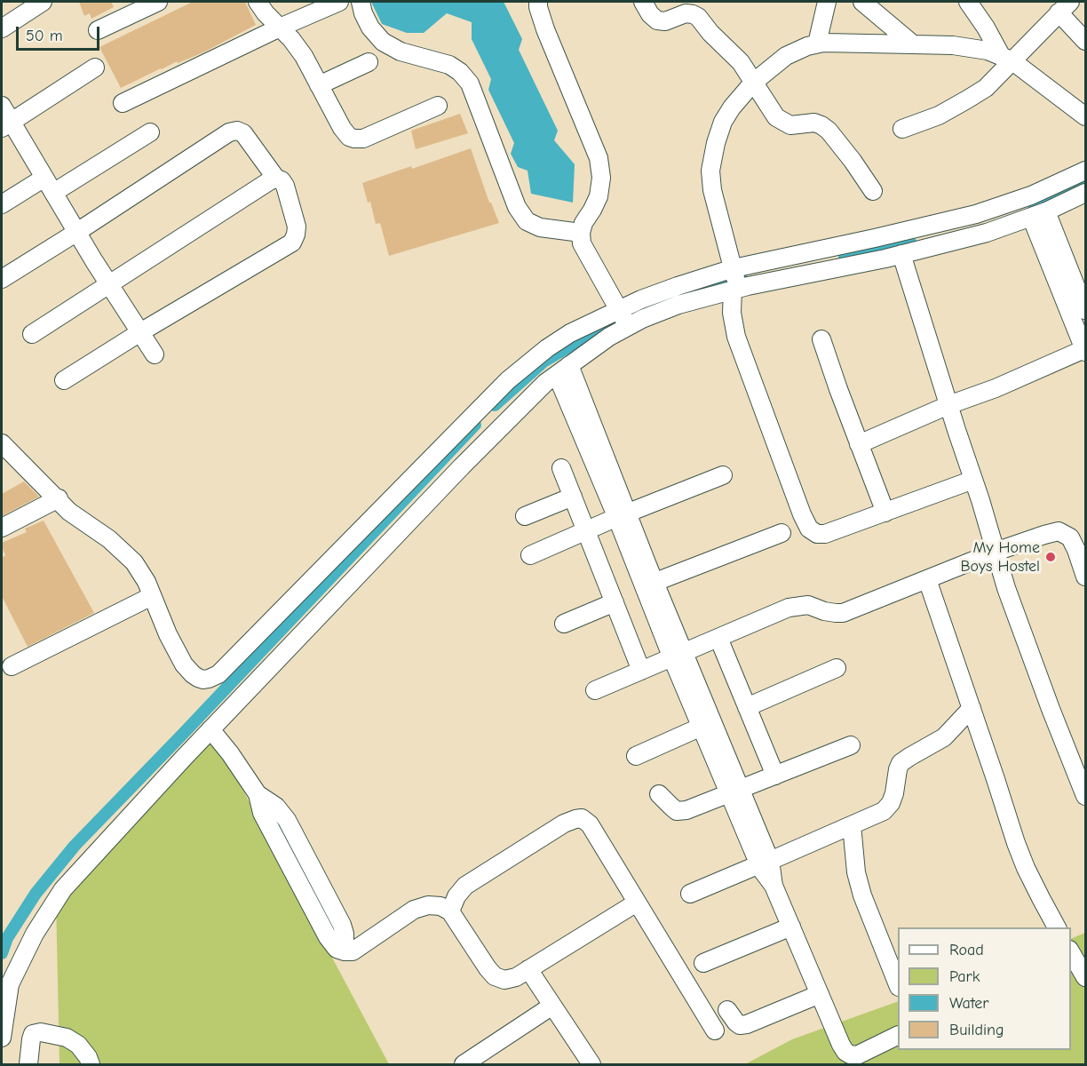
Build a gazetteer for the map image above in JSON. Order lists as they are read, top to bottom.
{
  "places": ["My Home Boys Hostel"],
  "legend": [
    "Road",
    "Park",
    "Water",
    "Building"
  ],
  "scale_bar": "50 m"
}
